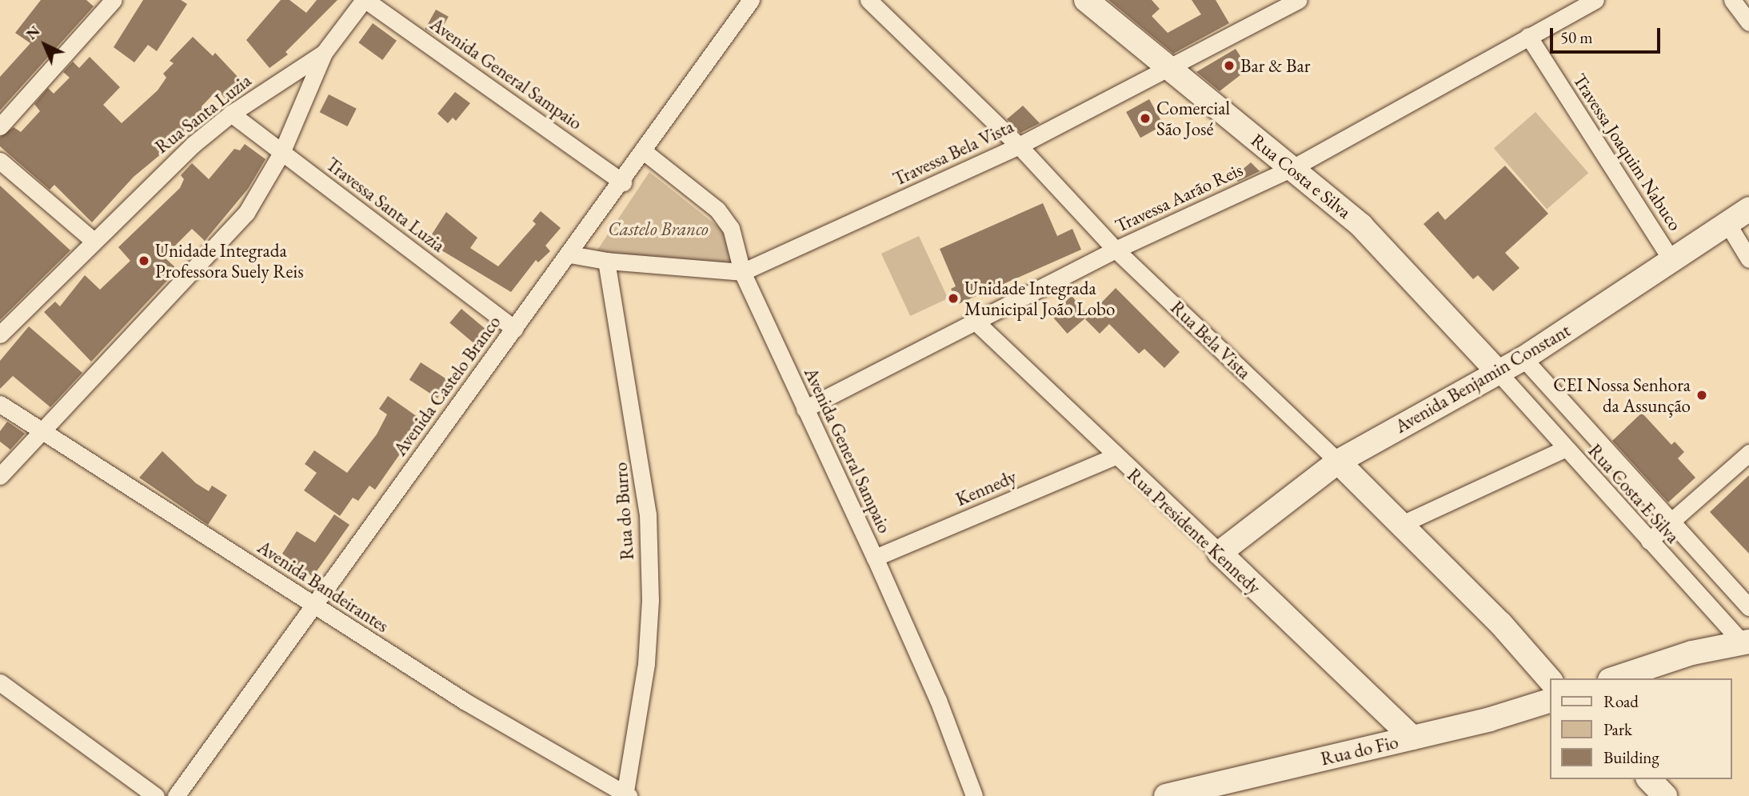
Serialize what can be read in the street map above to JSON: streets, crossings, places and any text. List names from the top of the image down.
{
  "streets": {
    "street": [
      "Avenida General Sampaio",
      "Rua Santa Luzia",
      "Travessa Joaquim Nabuco",
      "Travessa Bela Vista",
      "Rua Costa e Silva",
      "Travessa Aarão Reis",
      "Travessa Santa Luzia",
      "Rua Bela Vista",
      "Avenida Benjamin Constant",
      "Avenida Castelo Branco",
      "Kennedy",
      "Rua Costa E Silva",
      "Rua do Burro",
      "Rua Presidente Kennedy",
      "Avenida Bandeirantes",
      "Rua do Fio"
    ]
  },
  "crossings": [
    ["Avenida General Sampaio", "Rua Santa Luzia"],
    ["Avenida General Sampaio", "Travessa Bela Vista"],
    ["Avenida General Sampaio", "Travessa Aarão Reis"],
    ["Avenida General Sampaio", "Avenida Castelo Branco"],
    ["Avenida General Sampaio", "Kennedy"],
    ["Rua Santa Luzia", "Travessa Santa Luzia"],
    ["Travessa Joaquim Nabuco", "Travessa Aarão Reis"],
    ["Travessa Joaquim Nabuco", "Avenida Benjamin Constant"],
    ["Travessa Bela Vista", "Rua Costa e Silva"],
    ["Travessa Bela Vista", "Rua Bela Vista"],
    ["Travessa Bela Vista", "Rua do Burro"],
    ["Rua Costa e Silva", "Travessa Aarão Reis"],
    ["Rua Costa e Silva", "Avenida Benjamin Constant"],
    ["Rua Costa e Silva", "Rua Costa E Silva"],
    ["Travessa Aarão Reis", "Rua Bela Vista"],
    ["Travessa Aarão Reis", "Rua Presidente Kennedy"],
    ["Travessa Santa Luzia", "Avenida Castelo Branco"],
    ["Rua Bela Vista", "Avenida Benjamin Constant"],
    ["Avenida Benjamin Constant", "Rua Costa E Silva"],
    ["Avenida Benjamin Constant", "Rua Presidente Kennedy"],
    ["Avenida Castelo Branco", "Avenida Bandeirantes"],
    ["Kennedy", "Rua Presidente Kennedy"],
    ["Rua do Burro", "Avenida Bandeirantes"],
    ["Rua Presidente Kennedy", "Rua do Fio"]
  ],
  "parks": ["Castelo Branco"],
  "places": [
    "Bar & Bar",
    "Comercial São José",
    "Unidade Integrada Professora Suely Reis",
    "Unidade Integrada Municipal João Lobo",
    "CEI Nossa Senhora da Assunção"
  ],
  "legend": ["Road", "Park", "Building"],
  "scale_bar": "50 m",
  "north": "top left"
}
